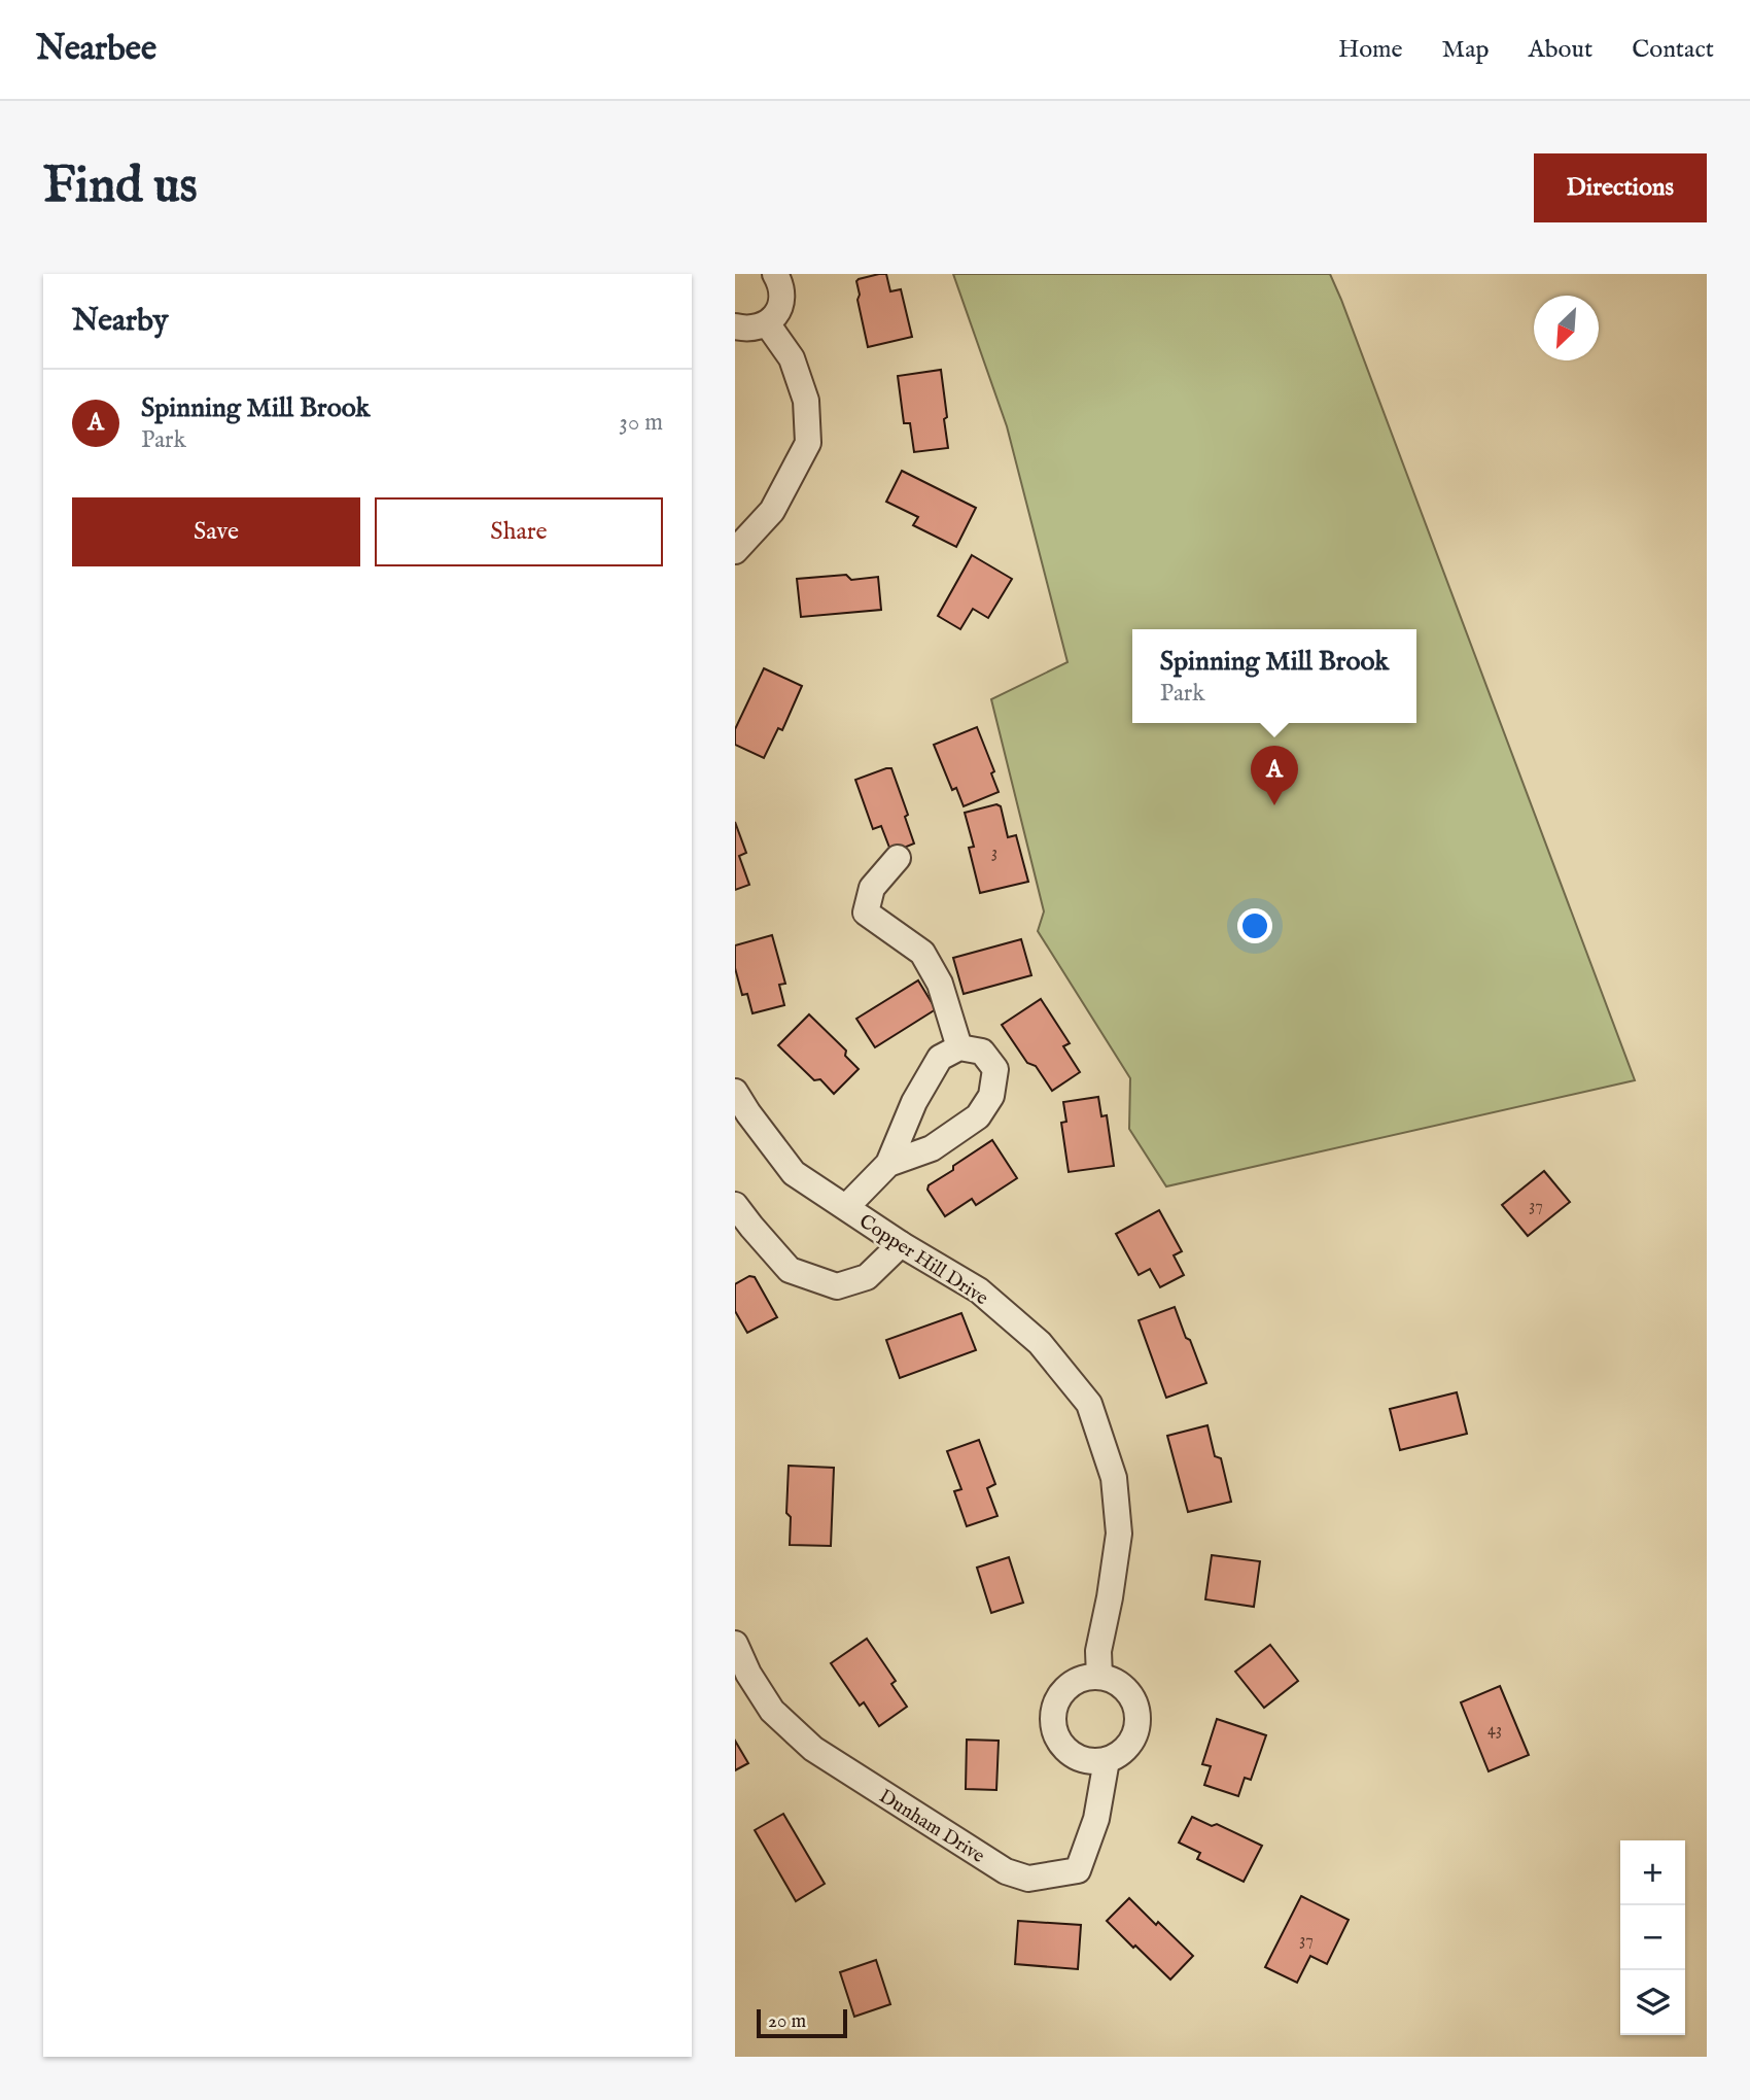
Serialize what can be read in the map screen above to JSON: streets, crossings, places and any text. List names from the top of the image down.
{
  "streets": {
    "street": ["Copper Hill Drive", "Dunham Drive"]
  },
  "crossings": [
    ["Copper Hill Drive", "Dunham Drive"]
  ],
  "house_numbers": [
    "3",
    "37",
    "43",
    "37"
  ],
  "scale_bar": "20 m",
  "north": "bottom left",
  "page": {
    "header": "Nearbee",
    "nav": [
      "Home",
      "Map",
      "About",
      "Contact"
    ],
    "buttons": [
      "Directions",
      ["Save", "Share"]
    ],
    "title": "Find us",
    "heading": "Nearby",
    "list": [
      {
        "mark": "A",
        "name": "Spinning Mill Brook",
        "note": "Park",
        "value": "30 m"
      }
    ],
    "popup": ["Spinning Mill Brook", "Park"],
    "pins": "A",
    "map_buttons": ["+", "−"],
    "scale": "20 m"
  }
}
